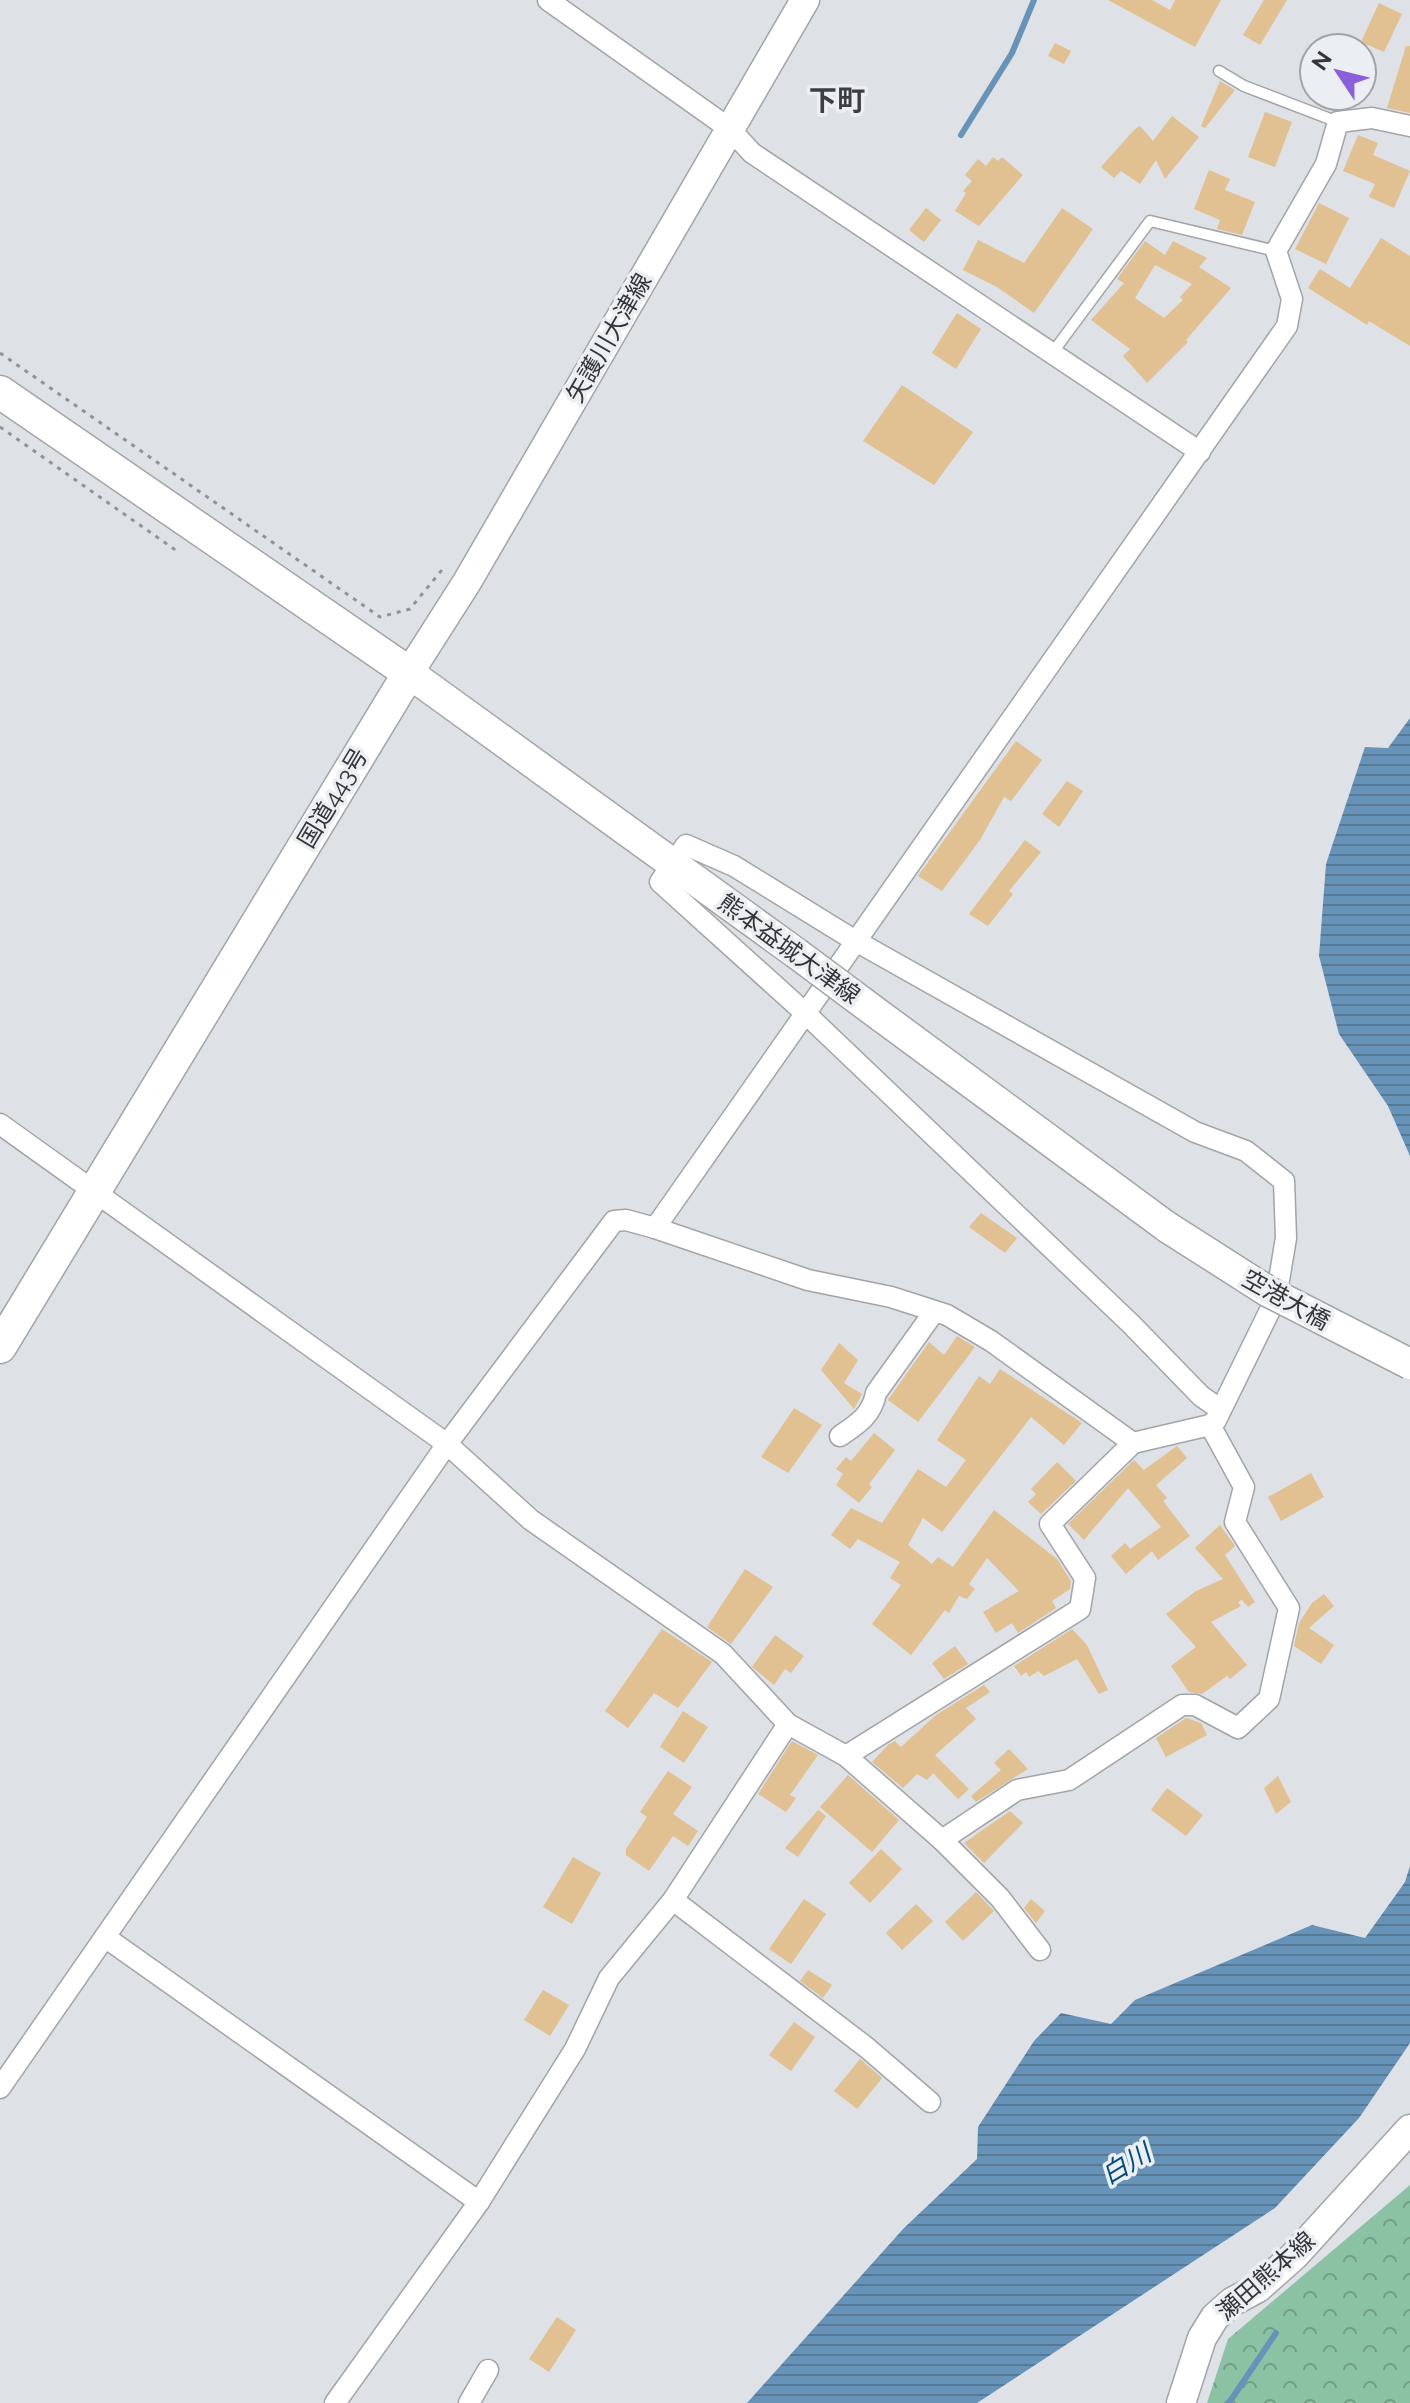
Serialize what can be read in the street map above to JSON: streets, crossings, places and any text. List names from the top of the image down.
{
  "streets": {
    "highway": ["国道443号"],
    "main road": [
      "矢護川大津線",
      "熊本益城大津線",
      "空港大橋",
      "瀬田熊本線"
    ]
  },
  "crossings": [
    ["矢護川大津線", "国道443号"],
    ["矢護川大津線", "熊本益城大津線"],
    ["国道443号", "熊本益城大津線"],
    ["熊本益城大津線", "空港大橋"]
  ],
  "districts": ["下町"],
  "water": ["白川"],
  "north": "top left"
}
